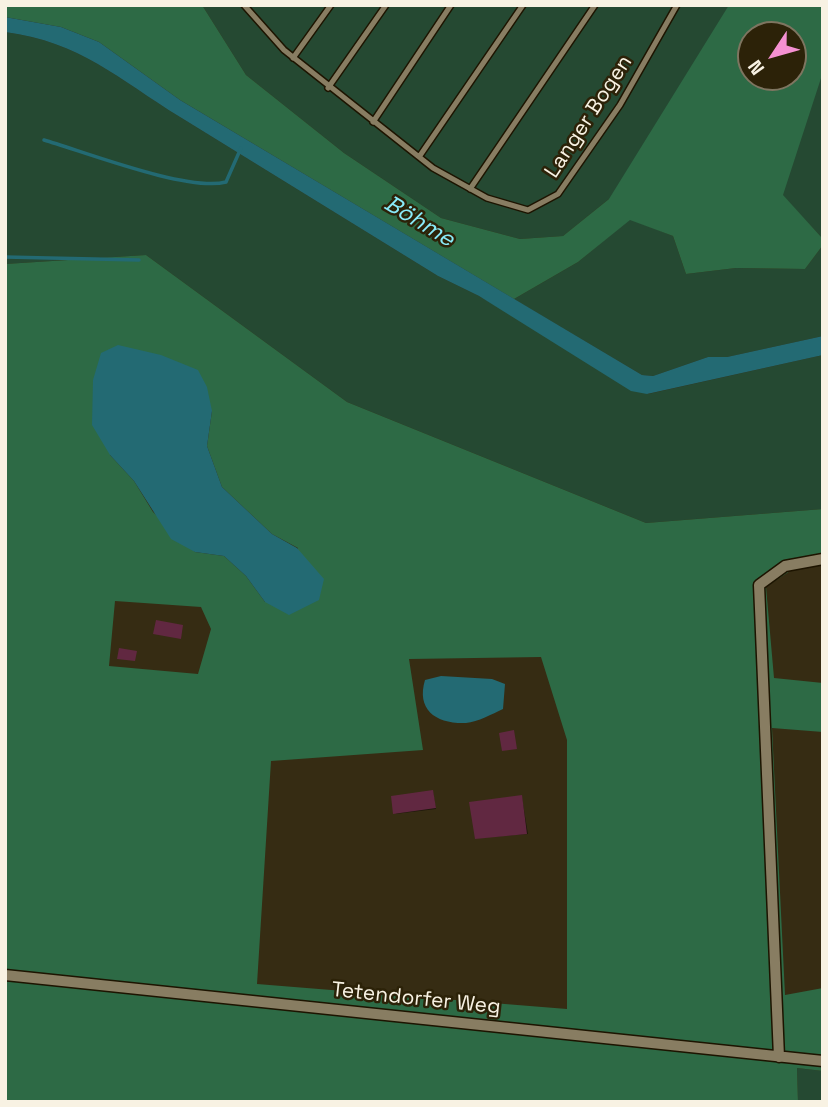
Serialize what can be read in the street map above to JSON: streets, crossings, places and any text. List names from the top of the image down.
{
  "streets": {
    "street": ["Tetendorfer Weg"],
    "lane": ["Langer Bogen"]
  },
  "water": ["Böhme"],
  "north": "bottom left"
}
